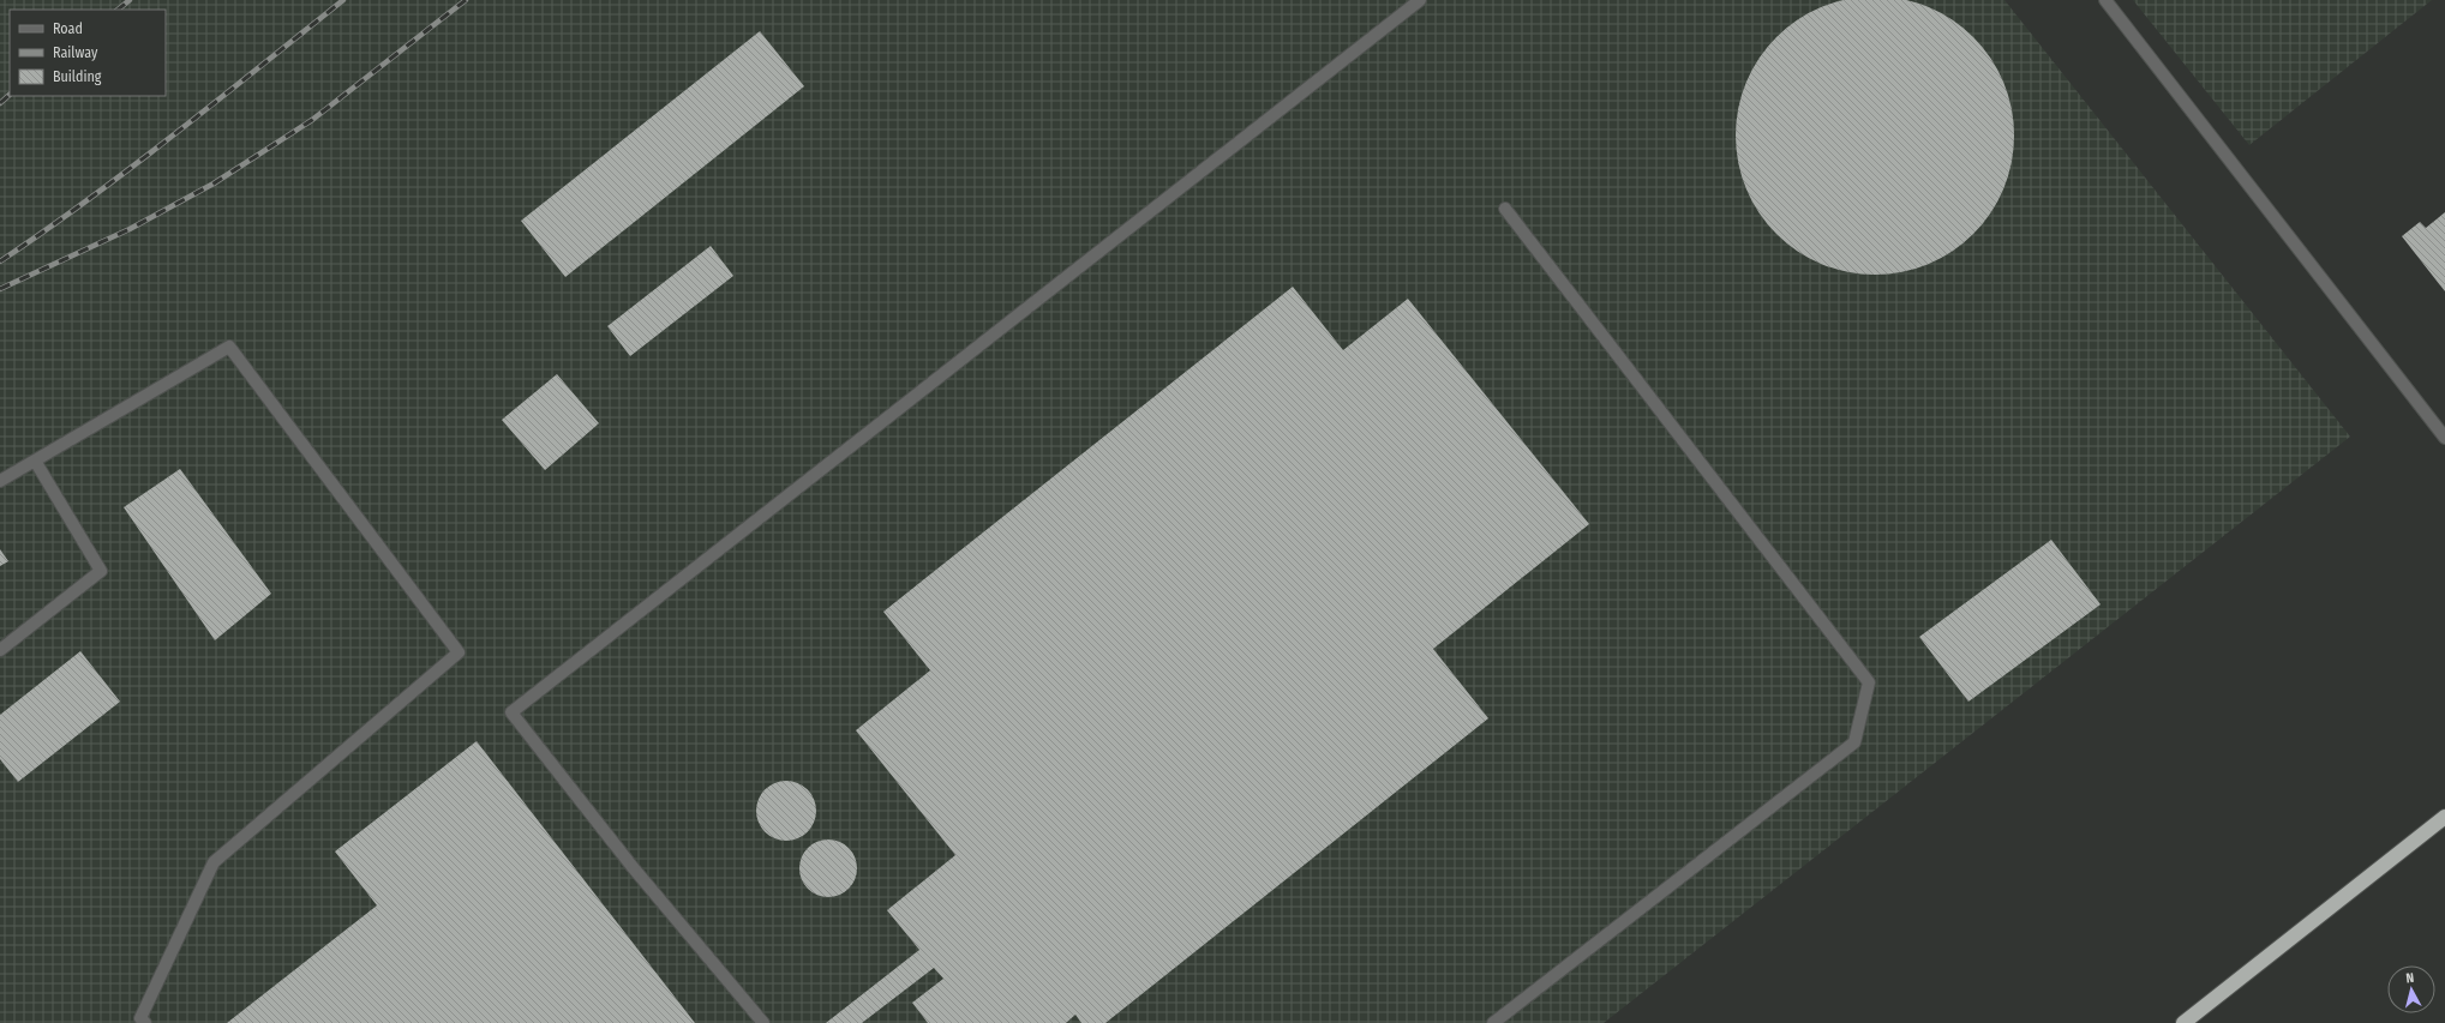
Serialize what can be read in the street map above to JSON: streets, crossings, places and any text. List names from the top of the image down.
{
  "legend": ["Road", "Railway", "Building"],
  "north": "top"
}
